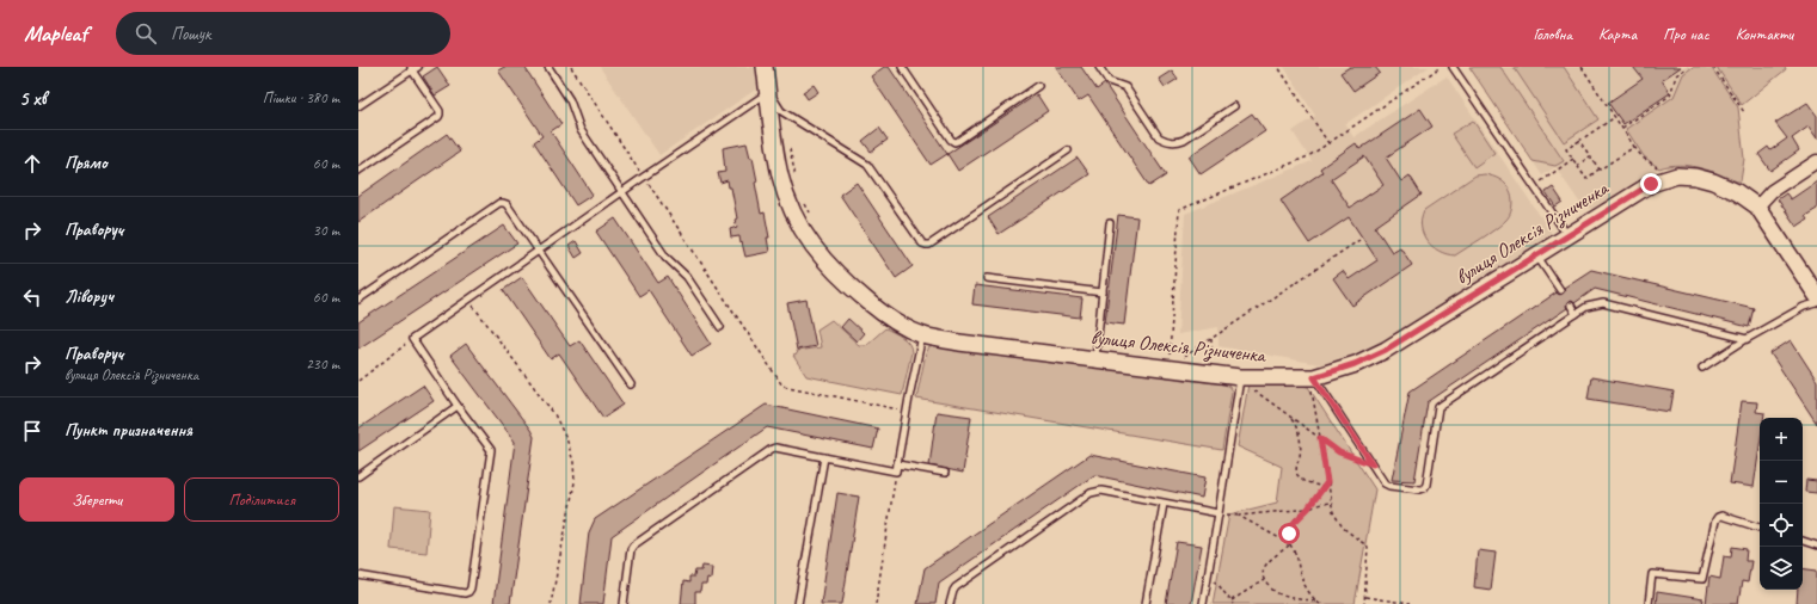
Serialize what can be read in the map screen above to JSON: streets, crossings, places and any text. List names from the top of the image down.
{
  "streets": {
    "street": ["вулиця Олексія Різниченка"]
  },
  "page": {
    "header": "Mapleaf",
    "search": "Пошук",
    "nav": [
      "Головна",
      "Карта",
      "Про нас",
      "Контакти"
    ],
    "heading": ["5 хв", "Пішки · 380 m"],
    "list": [
      ["Прямо", "60 m"],
      ["Праворуч", "30 m"],
      ["Ліворуч", "60 m"],
      ["Праворуч", "вулиця Олексія Різниченка", "230 m"],
      "Пункт призначення"
    ],
    "map_buttons": ["+", "−"],
    "buttons": ["Зберегти", "Поділитися"]
  }
}
